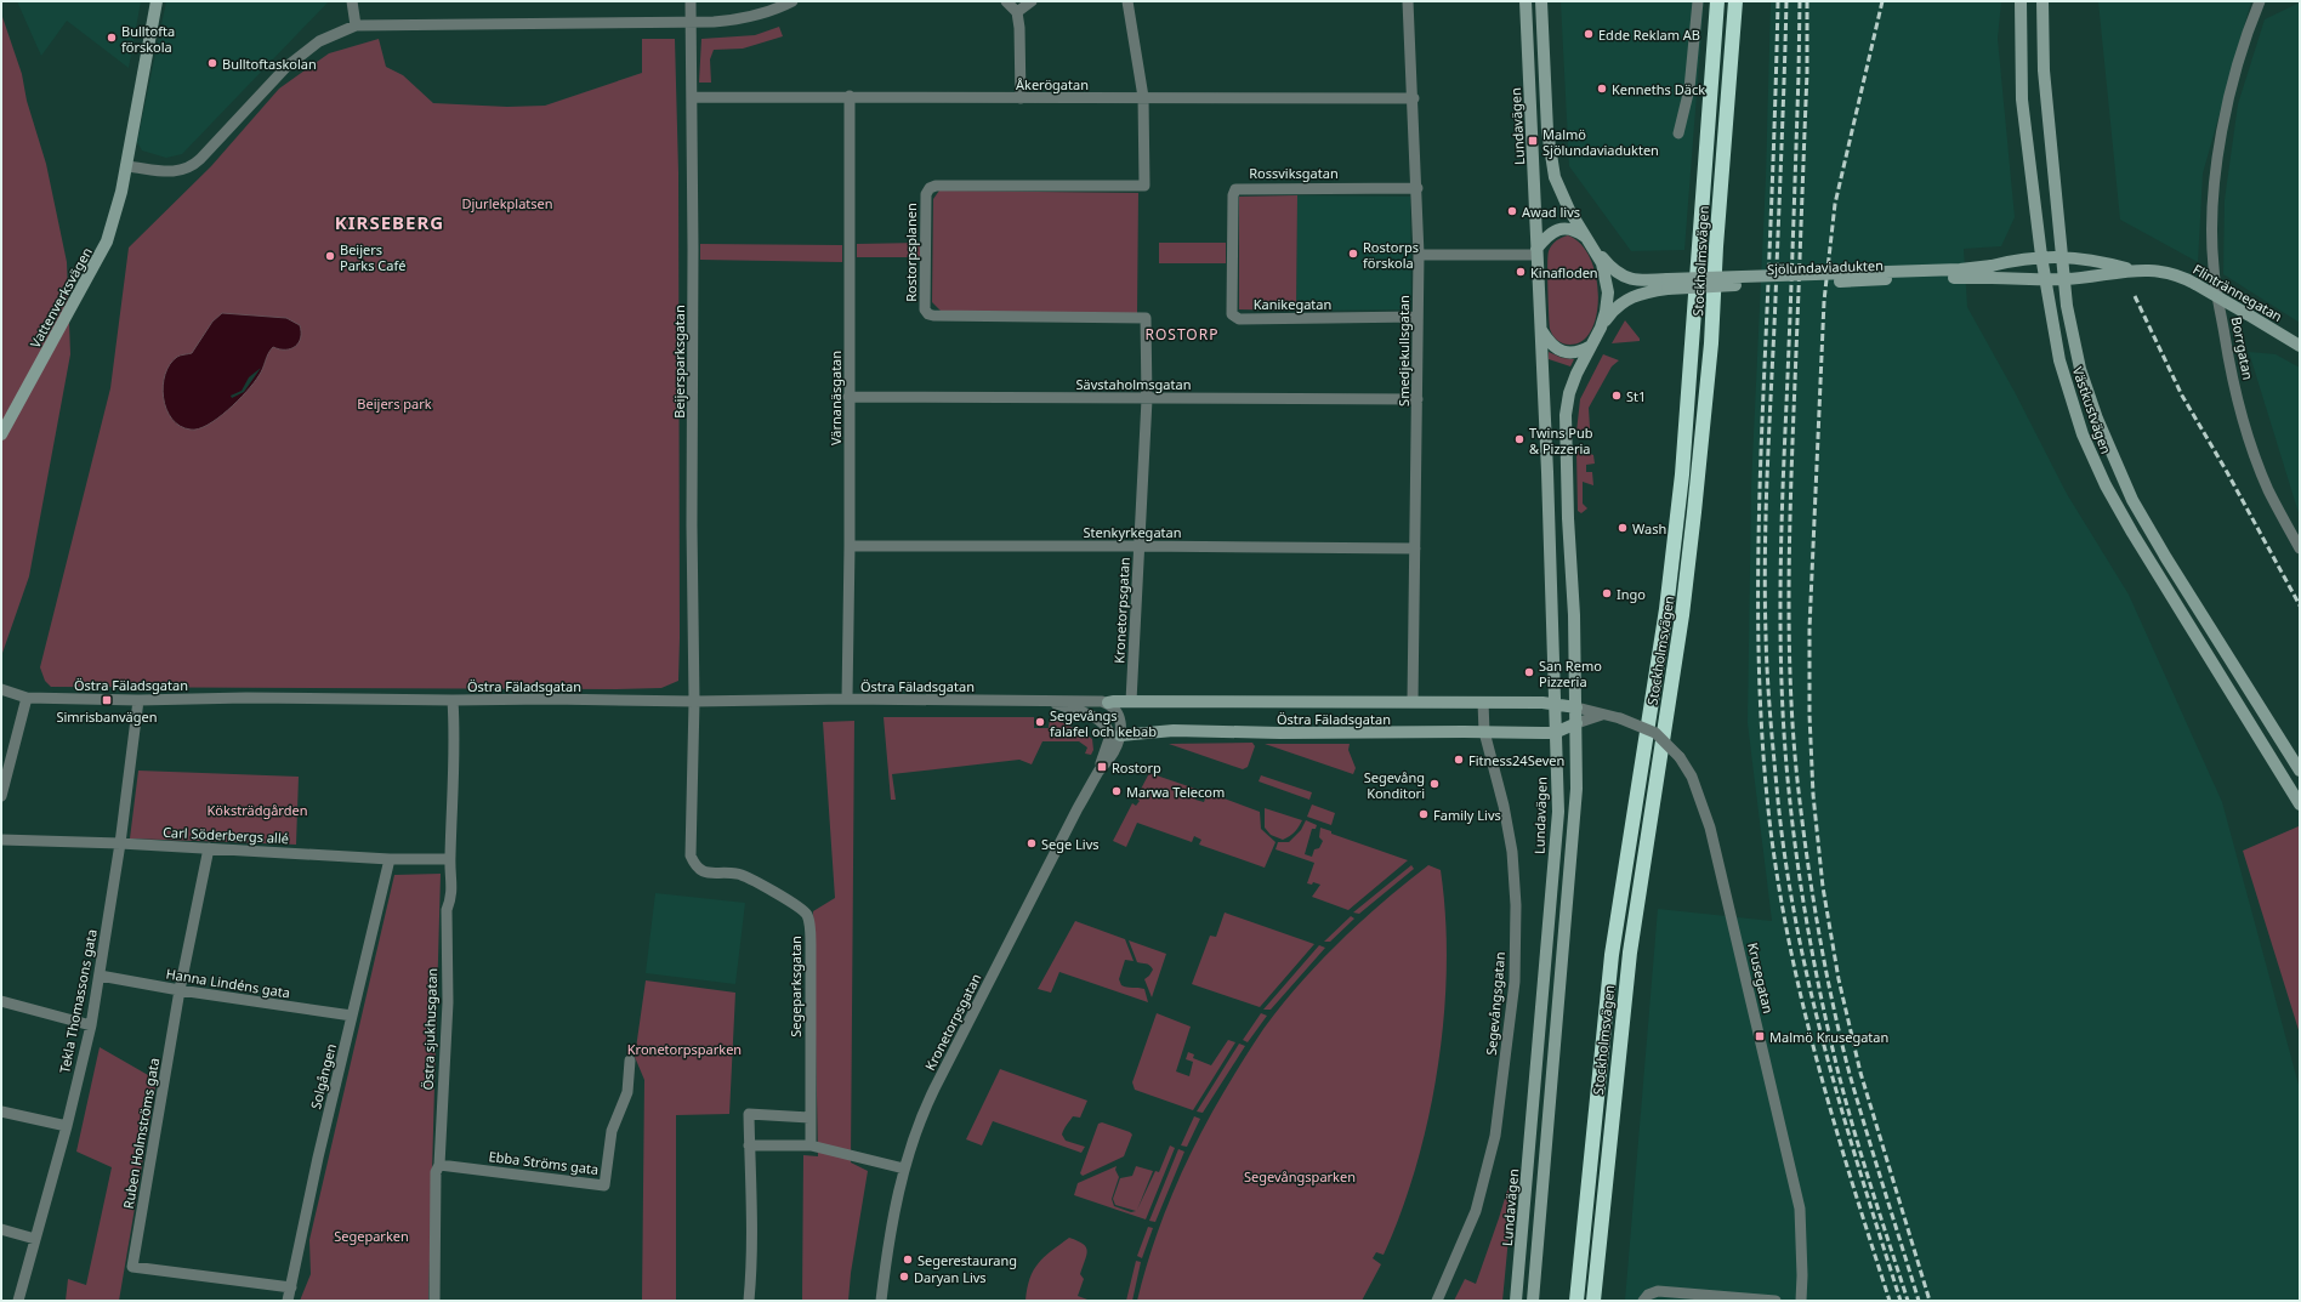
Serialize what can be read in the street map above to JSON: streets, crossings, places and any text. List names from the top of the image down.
{
  "streets": {
    "highway": ["Stockholmsvägen"],
    "main road": [
      "Lundavägen",
      "Sjölundaviadukten",
      "Flintrännegatan",
      "Vattenverksvägen",
      "Västkustvägen",
      "Östra Fäladsgatan"
    ],
    "street": [
      "Åkerögatan",
      "Rossviksgatan",
      "Rostorpsplanen",
      "Kanikegatan",
      "Borrgatan",
      "Smedjekullsgatan",
      "Beijersparksgatan",
      "Sävstaholmsgatan",
      "Värnanäsgatan",
      "Stenkyrkegatan",
      "Kronetorpsgatan",
      "Carl Söderbergs allé",
      "Krusegatan",
      "Hanna Lindéns gata",
      "Segeparksgatan",
      "Tekla Thomassons gata",
      "Segevångsgatan",
      "Östra sjukhusgatan",
      "Solgången",
      "Ruben Holmströms gata",
      "Ebba Ströms gata"
    ]
  },
  "crossings": [
    ["Åkerögatan", "Rostorpsplanen"],
    ["Åkerögatan", "Smedjekullsgatan"],
    ["Åkerögatan", "Beijersparksgatan"],
    ["Åkerögatan", "Värnanäsgatan"],
    ["Lundavägen", "Sjölundaviadukten"],
    ["Lundavägen", "Östra Fäladsgatan"],
    ["Rossviksgatan", "Kanikegatan"],
    ["Rossviksgatan", "Smedjekullsgatan"],
    ["Rostorpsplanen", "Kronetorpsgatan"],
    ["Sjölundaviadukten", "Flintrännegatan"],
    ["Sjölundaviadukten", "Västkustvägen"],
    ["Flintrännegatan", "Västkustvägen"],
    ["Kanikegatan", "Smedjekullsgatan"],
    ["Smedjekullsgatan", "Sävstaholmsgatan"],
    ["Smedjekullsgatan", "Stenkyrkegatan"],
    ["Smedjekullsgatan", "Östra Fäladsgatan"],
    ["Beijersparksgatan", "Östra Fäladsgatan"],
    ["Beijersparksgatan", "Segeparksgatan"],
    ["Sävstaholmsgatan", "Värnanäsgatan"],
    ["Sävstaholmsgatan", "Kronetorpsgatan"],
    ["Värnanäsgatan", "Stenkyrkegatan"],
    ["Värnanäsgatan", "Östra Fäladsgatan"],
    ["Stenkyrkegatan", "Kronetorpsgatan"],
    ["Kronetorpsgatan", "Östra Fäladsgatan"],
    ["Östra Fäladsgatan", "Krusegatan"],
    ["Östra Fäladsgatan", "Segeparksgatan"],
    ["Östra Fäladsgatan", "Tekla Thomassons gata"],
    ["Östra Fäladsgatan", "Segevångsgatan"],
    ["Östra Fäladsgatan", "Östra sjukhusgatan"],
    ["Carl Söderbergs allé", "Tekla Thomassons gata"],
    ["Carl Söderbergs allé", "Östra sjukhusgatan"],
    ["Carl Söderbergs allé", "Solgången"],
    ["Carl Söderbergs allé", "Ruben Holmströms gata"],
    ["Hanna Lindéns gata", "Tekla Thomassons gata"],
    ["Hanna Lindéns gata", "Solgången"],
    ["Hanna Lindéns gata", "Ruben Holmströms gata"],
    ["Östra sjukhusgatan", "Ebba Ströms gata"],
    ["Solgången", "Ruben Holmströms gata"]
  ],
  "districts": ["KIRSEBERG", "ROSTORP"],
  "parks": [
    "Djurlekplatsen",
    "Beijers park",
    "Köksträdgården",
    "Kronetorpsparken",
    "Segevångsparken",
    "Segeparken"
  ],
  "places": {
    "other": [
      "Edde Reklam AB",
      "Bulltofta förskola",
      "Bulltoftaskolan",
      "Kenneths Däck",
      "Awad livs",
      "Rostorps förskola",
      "Beijers Parks Café",
      "Kinafloden",
      "St1",
      "Twins Pub & Pizzeria",
      "Wash",
      "Ingo",
      "San Remo Pizzeria",
      "Segevångs falafel och kebab",
      "Fitness24Seven",
      "Segevång Konditori",
      "Marwa Telecom",
      "Family Livs",
      "Sege Livs",
      "Segerestaurang",
      "Daryan Livs"
    ],
    "transit": [
      "Malmö Sjölundaviadukten",
      "Simrisbanvägen",
      "Rostorp",
      "Malmö Krusegatan"
    ]
  }
}
